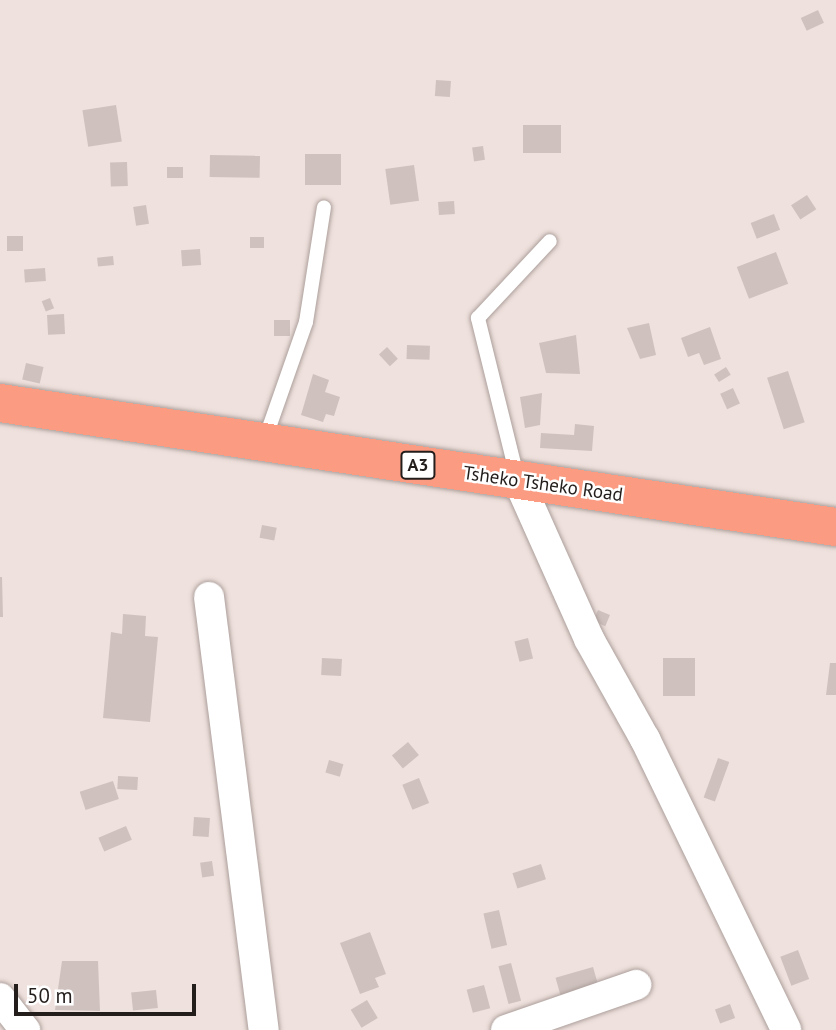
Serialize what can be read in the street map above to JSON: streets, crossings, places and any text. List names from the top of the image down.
{
  "streets": {
    "highway": ["A3", "Tsheko Tsheko Road"]
  },
  "scale_bar": "50 m"
}
